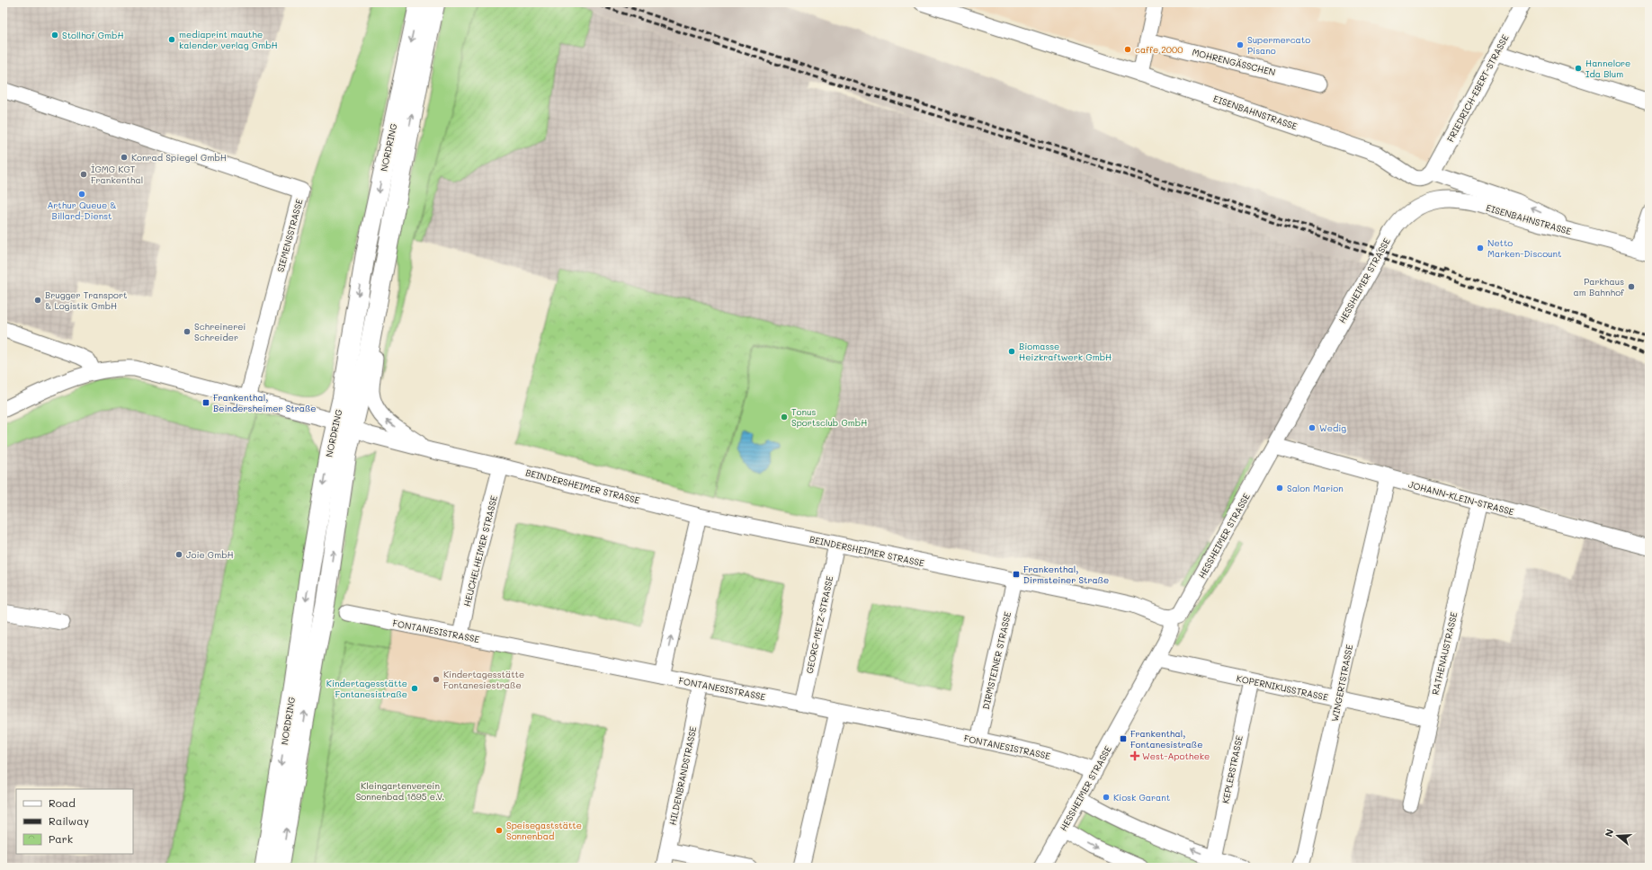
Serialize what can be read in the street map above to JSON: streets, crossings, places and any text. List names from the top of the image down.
{
  "streets": {
    "main road": ["NORDRING"],
    "street": [
      "MOHRENGÄSSCHEN",
      "FRIEDRICH-EBERT-STRASSE",
      "EISENBAHNSTRASSE",
      "SIEMENSSTRASSE",
      "HESSHEIMER STRASSE",
      "BEINDERSHEIMER STRASSE",
      "JOHANN-KLEIN-STRASSE",
      "HEUCHELHEIMER STRASSE",
      "GEORG-METZ-STRASSE",
      "FONTANESISTRASSE",
      "RATHENAUSTRASSE",
      "DIRMSTEINER STRASSE",
      "WINGERTSTRASSE",
      "KOPERNIKUSSTRASSE",
      "KEPLERSTRASSE",
      "HILDENBRANDSTRASSE"
    ]
  },
  "crossings": [
    ["FRIEDRICH-EBERT-STRASSE", "EISENBAHNSTRASSE"],
    ["EISENBAHNSTRASSE", "HESSHEIMER STRASSE"],
    ["NORDRING", "BEINDERSHEIMER STRASSE"],
    ["SIEMENSSTRASSE", "BEINDERSHEIMER STRASSE"],
    ["HESSHEIMER STRASSE", "BEINDERSHEIMER STRASSE"],
    ["HESSHEIMER STRASSE", "JOHANN-KLEIN-STRASSE"],
    ["HESSHEIMER STRASSE", "FONTANESISTRASSE"],
    ["HESSHEIMER STRASSE", "KOPERNIKUSSTRASSE"],
    ["BEINDERSHEIMER STRASSE", "HEUCHELHEIMER STRASSE"],
    ["BEINDERSHEIMER STRASSE", "GEORG-METZ-STRASSE"],
    ["BEINDERSHEIMER STRASSE", "DIRMSTEINER STRASSE"],
    ["JOHANN-KLEIN-STRASSE", "RATHENAUSTRASSE"],
    ["JOHANN-KLEIN-STRASSE", "WINGERTSTRASSE"],
    ["HEUCHELHEIMER STRASSE", "FONTANESISTRASSE"],
    ["GEORG-METZ-STRASSE", "FONTANESISTRASSE"],
    ["FONTANESISTRASSE", "DIRMSTEINER STRASSE"],
    ["FONTANESISTRASSE", "HILDENBRANDSTRASSE"],
    ["RATHENAUSTRASSE", "KOPERNIKUSSTRASSE"],
    ["WINGERTSTRASSE", "KOPERNIKUSSTRASSE"],
    ["KOPERNIKUSSTRASSE", "KEPLERSTRASSE"]
  ],
  "parks": ["Kleingartenverein Sonnenbad 1895 e.V."],
  "places": {
    "other": [
      "Stollhof GmbH",
      "mediaprint mauthe kalender verlag GmbH",
      "Supermercato Pisano",
      "caffe 2000",
      "Hannelore Ida Blum",
      "Konrad Spiegel GmbH",
      "İGMG KGT Frankenthal",
      "Arthur Queue & Billard-Dienst",
      "Netto Marken-Discount",
      "Parkhaus am Bahnhof",
      "Brugger Transport & Logistik GmbH",
      "Schreinerei Schreider",
      "Biomasse Heizkraftwerk GmbH",
      "Tonus Sportsclub GmbH",
      "Wedig",
      "Salon Marion",
      "Joie GmbH",
      "Kindertagesstätte Fontanesiestraße",
      "Kindertagesstätte Fontanesistraße",
      "Kiosk Garant",
      "Speisegaststätte Sonnenbad"
    ],
    "transit": ["Frankenthal, Beindersheimer Straße", "Frankenthal, Dirmsteiner Straße", "Frankenthal, Fontanesistraße"],
    "health": ["West-Apotheke"]
  },
  "legend": ["Road", "Railway", "Park"],
  "north": "left"
}
